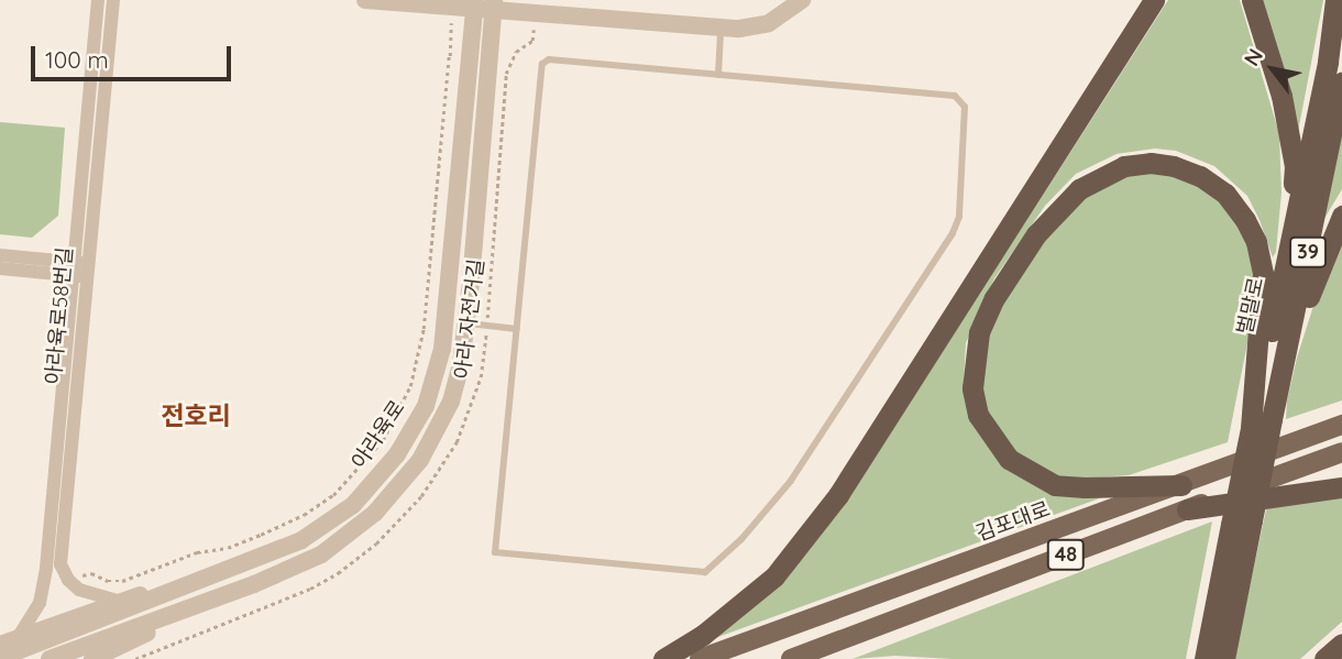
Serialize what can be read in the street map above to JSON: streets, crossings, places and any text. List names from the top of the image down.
{
  "streets": {
    "highway": ["39", "벌말로"],
    "main road": ["김포대로", "48"],
    "street": ["아라육로58번길", "아라육로"],
    "path": ["아라 자전거길"]
  },
  "districts": ["전호리"],
  "scale_bar": "100 m",
  "north": "top left"
}
